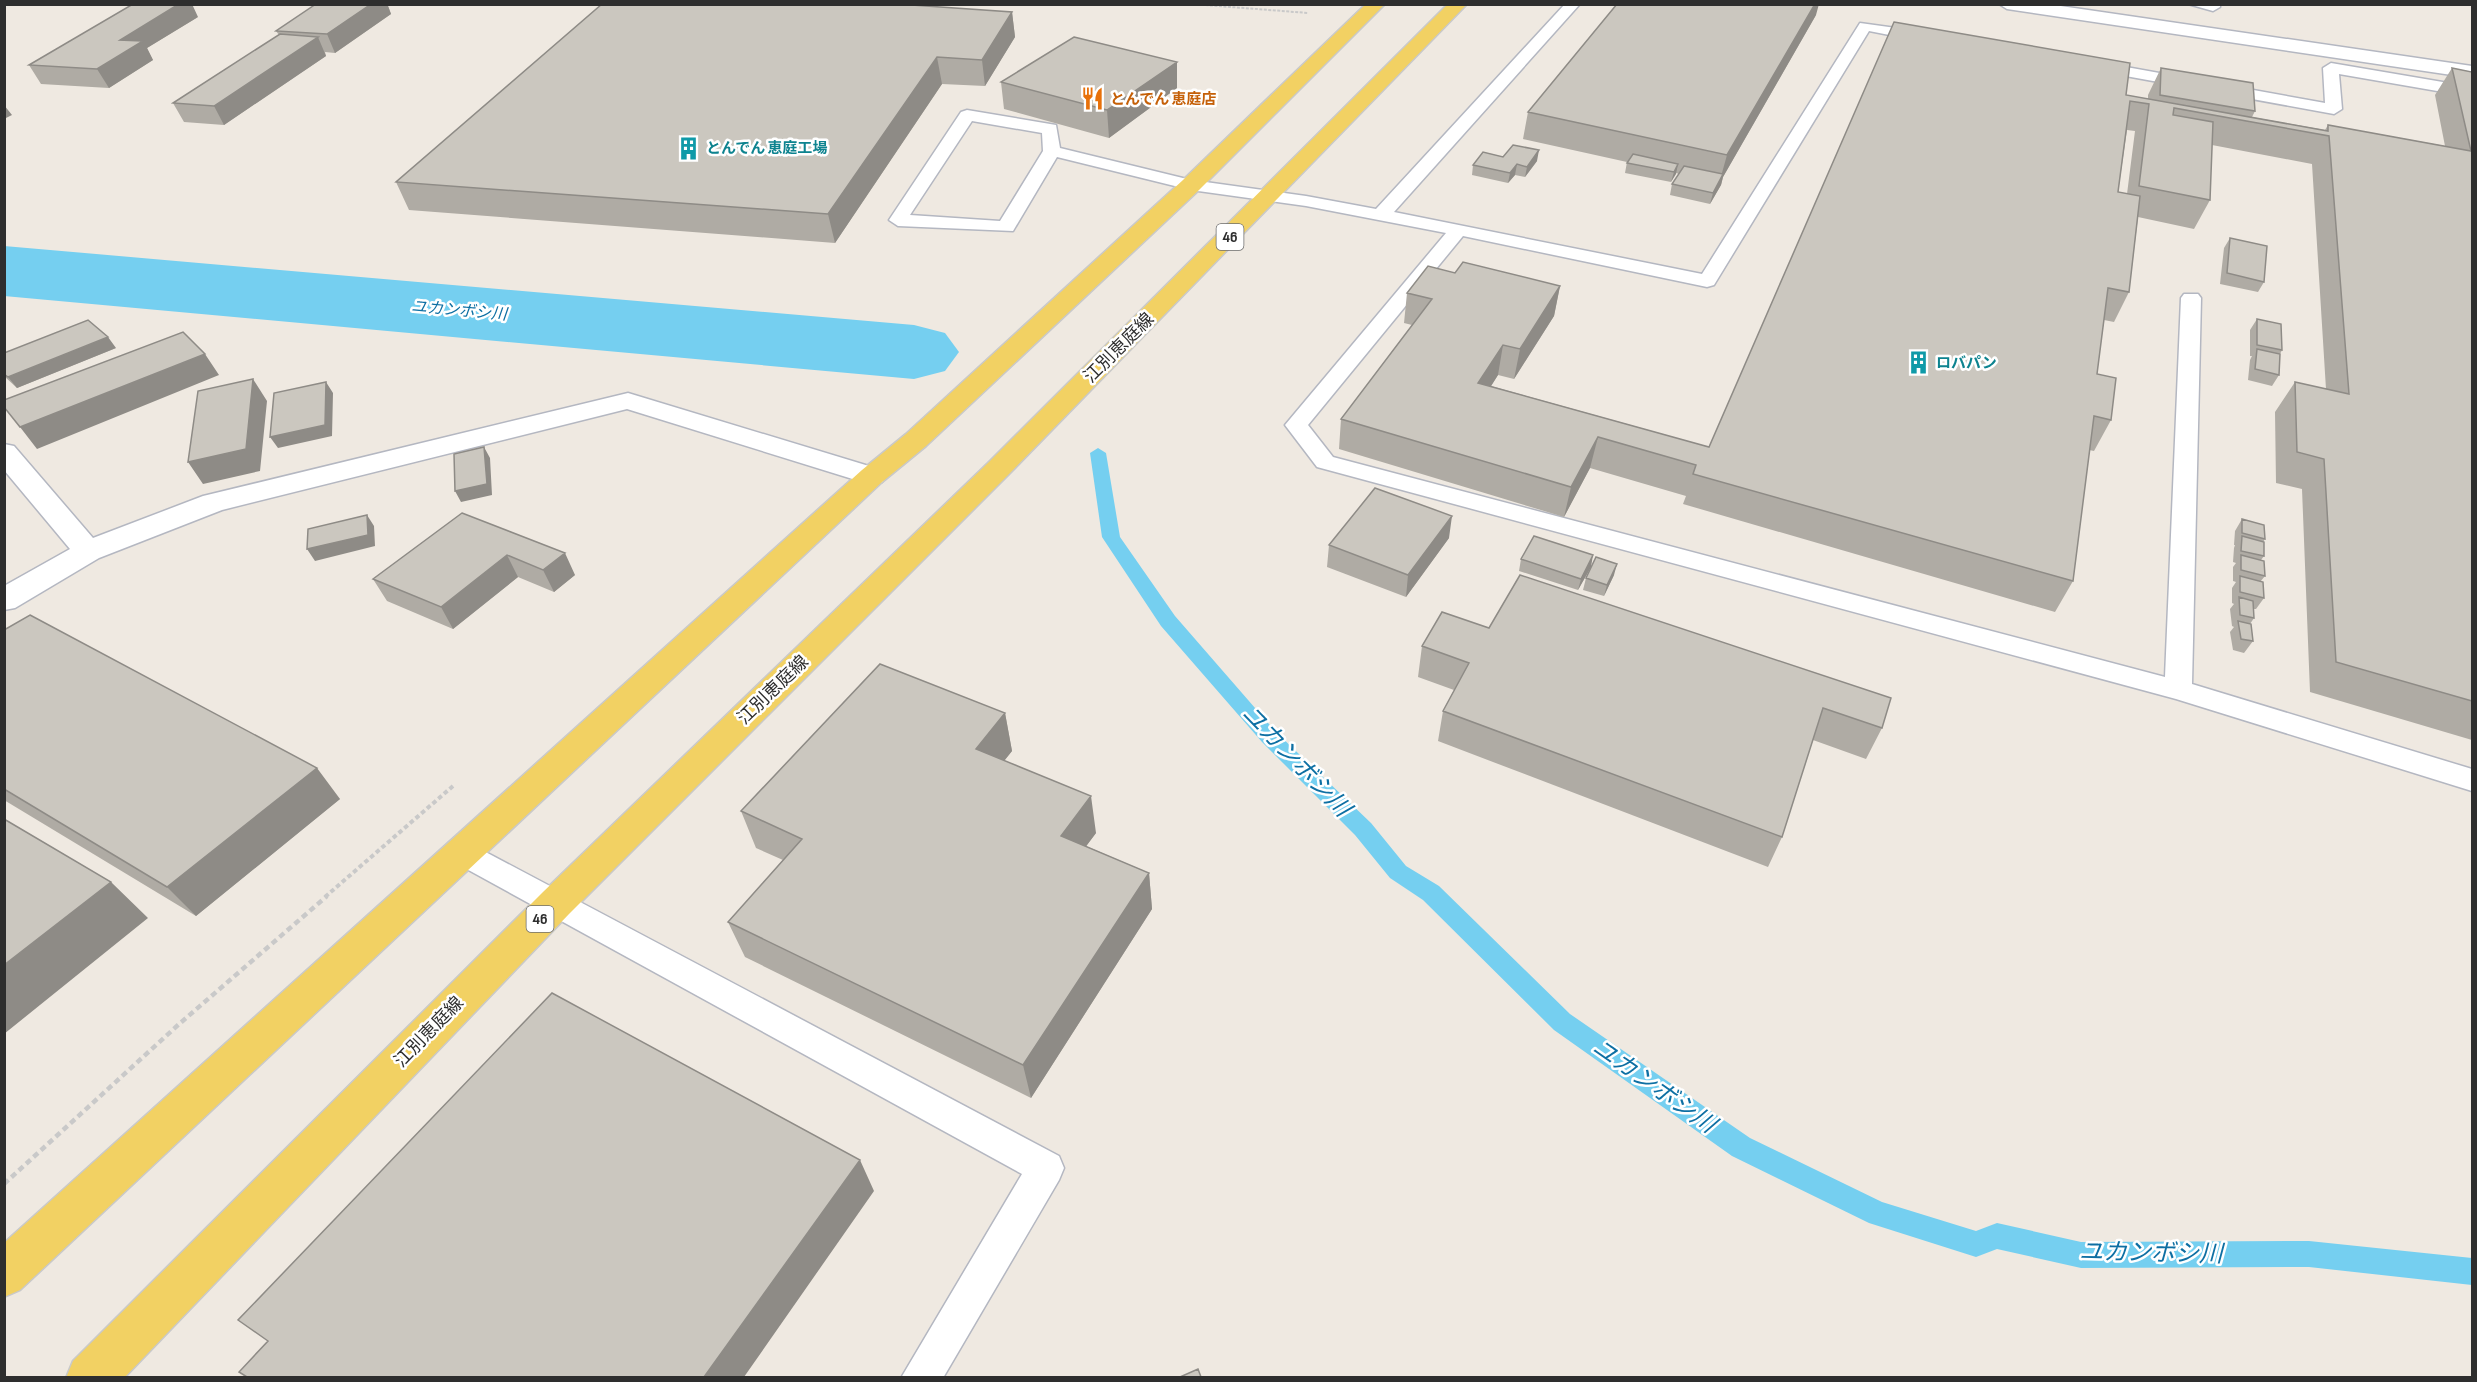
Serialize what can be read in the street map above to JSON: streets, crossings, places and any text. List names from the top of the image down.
{
  "streets": {
    "main road": ["46", "江別恵庭線"]
  },
  "water": ["ユカンボシ川"],
  "places": {
    "restaurant": ["とんでん 恵庭店"],
    "building": ["とんでん 恵庭工場", "ロバパン"]
  }
}
